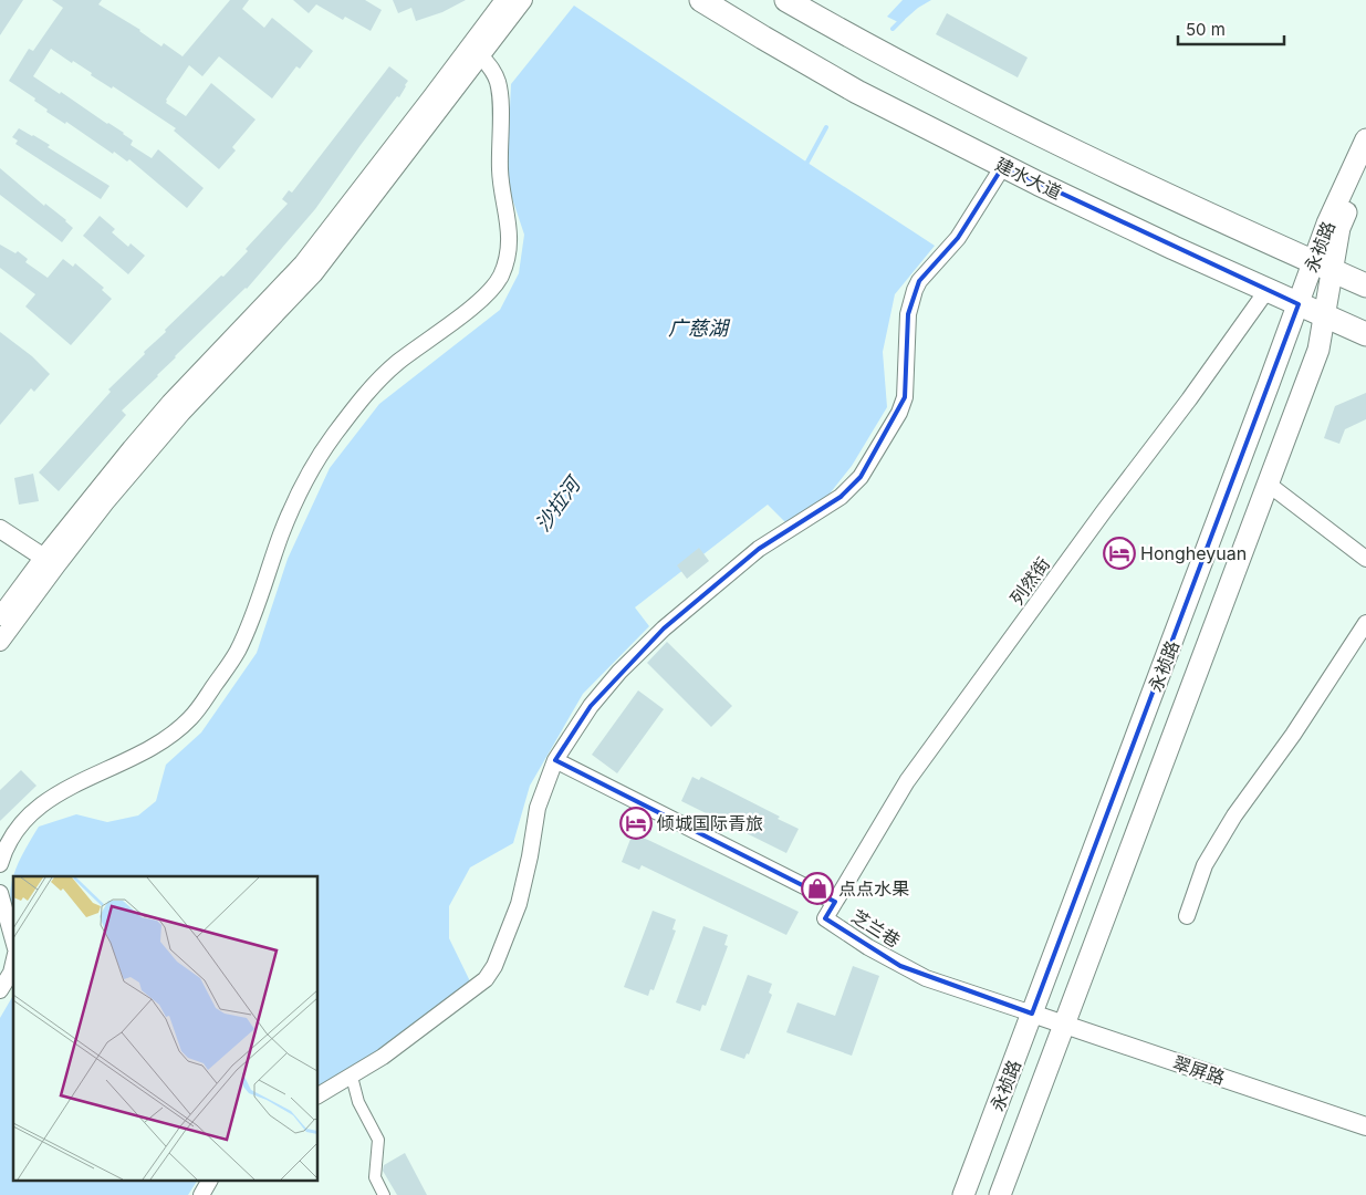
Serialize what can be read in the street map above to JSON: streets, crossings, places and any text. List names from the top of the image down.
{
  "streets": {
    "main road": ["建水大道", "永祯路"],
    "street": ["列然街", "芝兰巷", "翠屏路"]
  },
  "crossings": [
    ["建水大道", "永祯路"],
    ["建水大道", "列然街"],
    ["永祯路", "芝兰巷"],
    ["永祯路", "翠屏路"],
    ["列然街", "芝兰巷"],
    ["芝兰巷", "翠屏路"]
  ],
  "water": ["广慈湖", "沙拉河"],
  "places": {
    "hotel": ["Hongheyuan", "倾城国际青旅"],
    "shop": ["点点水果"]
  },
  "scale_bar": "50 m"
}
